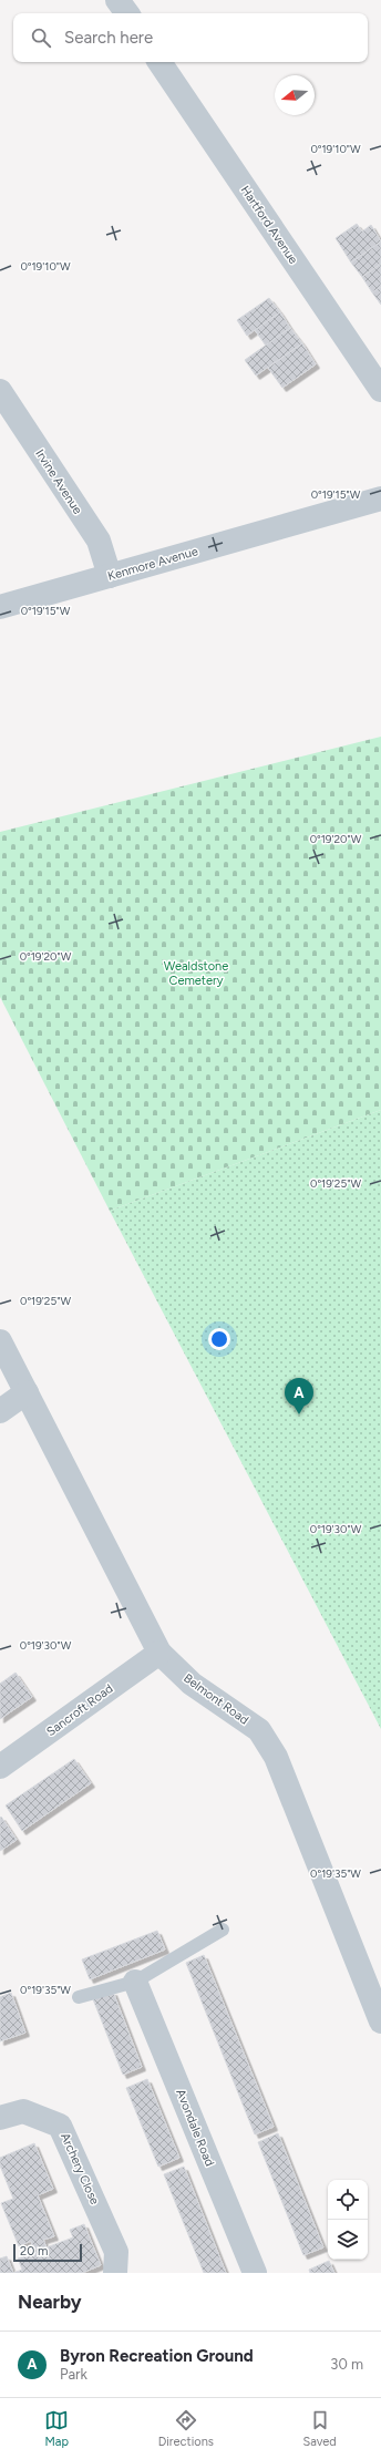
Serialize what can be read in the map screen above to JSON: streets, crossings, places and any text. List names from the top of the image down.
{
  "streets": {
    "street": [
      "Hartford Avenue",
      "Irvine Avenue",
      "Kenmore Avenue",
      "Belmont Road",
      "Sancroft Road",
      "Avondale Road",
      "Archery Close"
    ]
  },
  "crossings": [
    ["Irvine Avenue", "Kenmore Avenue"],
    ["Belmont Road", "Sancroft Road"]
  ],
  "parks": ["Wealdstone Cemetery"],
  "scale_bar": "20 m",
  "north": "left",
  "page": {
    "search": "Search here",
    "pins": "A",
    "scale": "20 m",
    "heading": "Nearby",
    "list": [
      {
        "mark": "A",
        "name": "Byron Recreation Ground",
        "note": "Park",
        "value": "30 m"
      }
    ],
    "nav": ["Map", "Directions", "Saved"]
  },
  "coordinates": [
    "0°19'10\"W",
    "0°19'15\"W",
    "0°19'20\"W",
    "0°19'25\"W",
    "0°19'30\"W",
    "0°19'35\"W"
  ]
}
